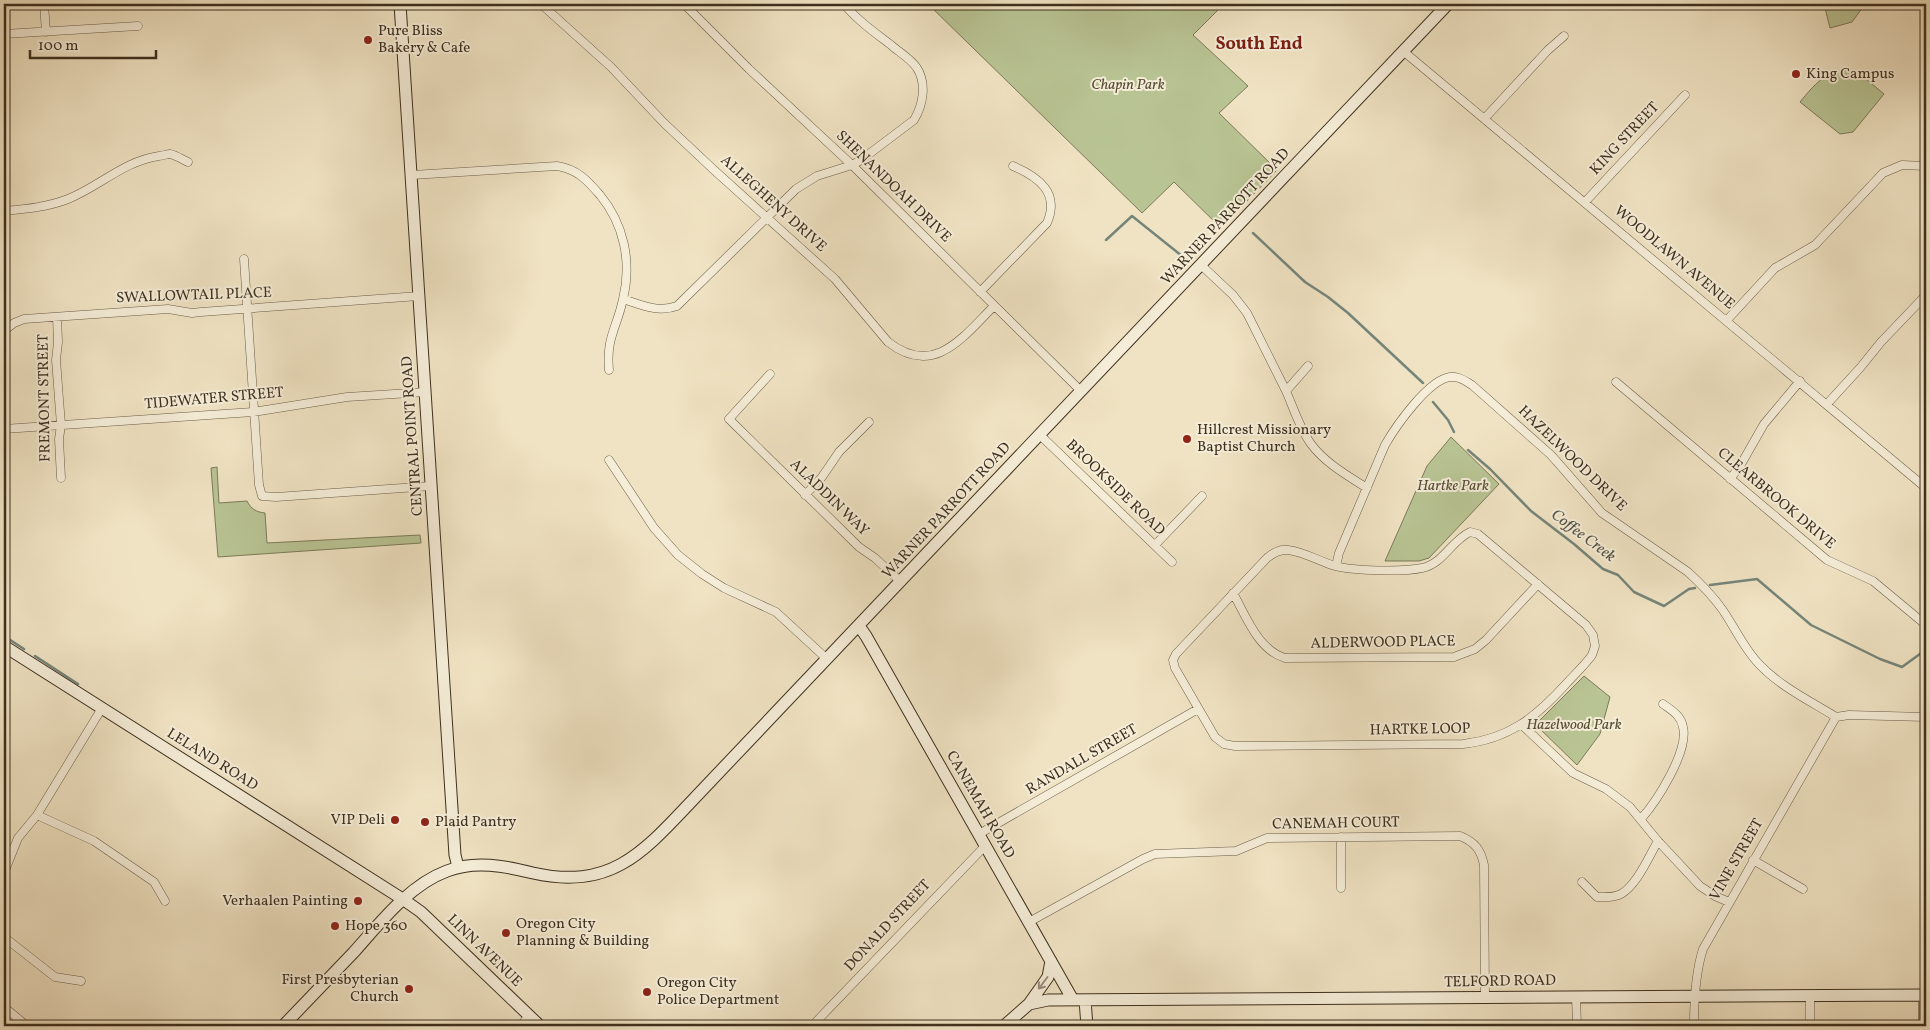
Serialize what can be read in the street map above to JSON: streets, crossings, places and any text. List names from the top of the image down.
{
  "streets": {
    "street": [
      "KING STREET",
      "SHENANDOAH DRIVE",
      "ALLEGHENY DRIVE",
      "WARNER PARROTT ROAD",
      "WOODLAWN AVENUE",
      "SWALLOWTAIL PLACE",
      "FREMONT STREET",
      "TIDEWATER STREET",
      "CENTRAL POINT ROAD",
      "HAZELWOOD DRIVE",
      "BROOKSIDE ROAD",
      "ALADDIN WAY",
      "CLEARBROOK DRIVE",
      "ALDERWOOD PLACE",
      "HARTKE LOOP",
      "LELAND ROAD",
      "RANDALL STREET",
      "CANEMAH ROAD",
      "CANEMAH COURT",
      "VINE STREET",
      "DONALD STREET",
      "LINN AVENUE",
      "TELFORD ROAD"
    ]
  },
  "crossings": [
    ["KING STREET", "WOODLAWN AVENUE"],
    ["SHENANDOAH DRIVE", "ALLEGHENY DRIVE"],
    ["SHENANDOAH DRIVE", "WARNER PARROTT ROAD"],
    ["WARNER PARROTT ROAD", "WOODLAWN AVENUE"],
    ["WARNER PARROTT ROAD", "CENTRAL POINT ROAD"],
    ["WARNER PARROTT ROAD", "BROOKSIDE ROAD"],
    ["WARNER PARROTT ROAD", "ALADDIN WAY"],
    ["WARNER PARROTT ROAD", "LELAND ROAD"],
    ["WARNER PARROTT ROAD", "CANEMAH ROAD"],
    ["WARNER PARROTT ROAD", "LINN AVENUE"],
    ["SWALLOWTAIL PLACE", "FREMONT STREET"],
    ["SWALLOWTAIL PLACE", "CENTRAL POINT ROAD"],
    ["FREMONT STREET", "TIDEWATER STREET"],
    ["TIDEWATER STREET", "CENTRAL POINT ROAD"],
    ["HAZELWOOD DRIVE", "HARTKE LOOP"],
    ["HAZELWOOD DRIVE", "VINE STREET"],
    ["ALDERWOOD PLACE", "HARTKE LOOP"],
    ["HARTKE LOOP", "RANDALL STREET"],
    ["LELAND ROAD", "LINN AVENUE"],
    ["RANDALL STREET", "CANEMAH ROAD"],
    ["CANEMAH ROAD", "CANEMAH COURT"],
    ["CANEMAH ROAD", "DONALD STREET"],
    ["CANEMAH ROAD", "TELFORD ROAD"],
    ["CANEMAH COURT", "TELFORD ROAD"],
    ["VINE STREET", "TELFORD ROAD"]
  ],
  "districts": ["South End"],
  "water": ["Coffee Creek"],
  "parks": ["Chapin Park", "Hartke Park", "Hazelwood Park"],
  "places": [
    "Pure Bliss Bakery & Cafe",
    "King Campus",
    "Hillcrest Missionary Baptist Church",
    "VIP Deli",
    "Plaid Pantry",
    "Verhaalen Painting",
    "Hope 360",
    "Oregon City Planning & Building",
    "First Presbyterian Church",
    "Oregon City Police Department"
  ],
  "scale_bar": "100 m"
}
